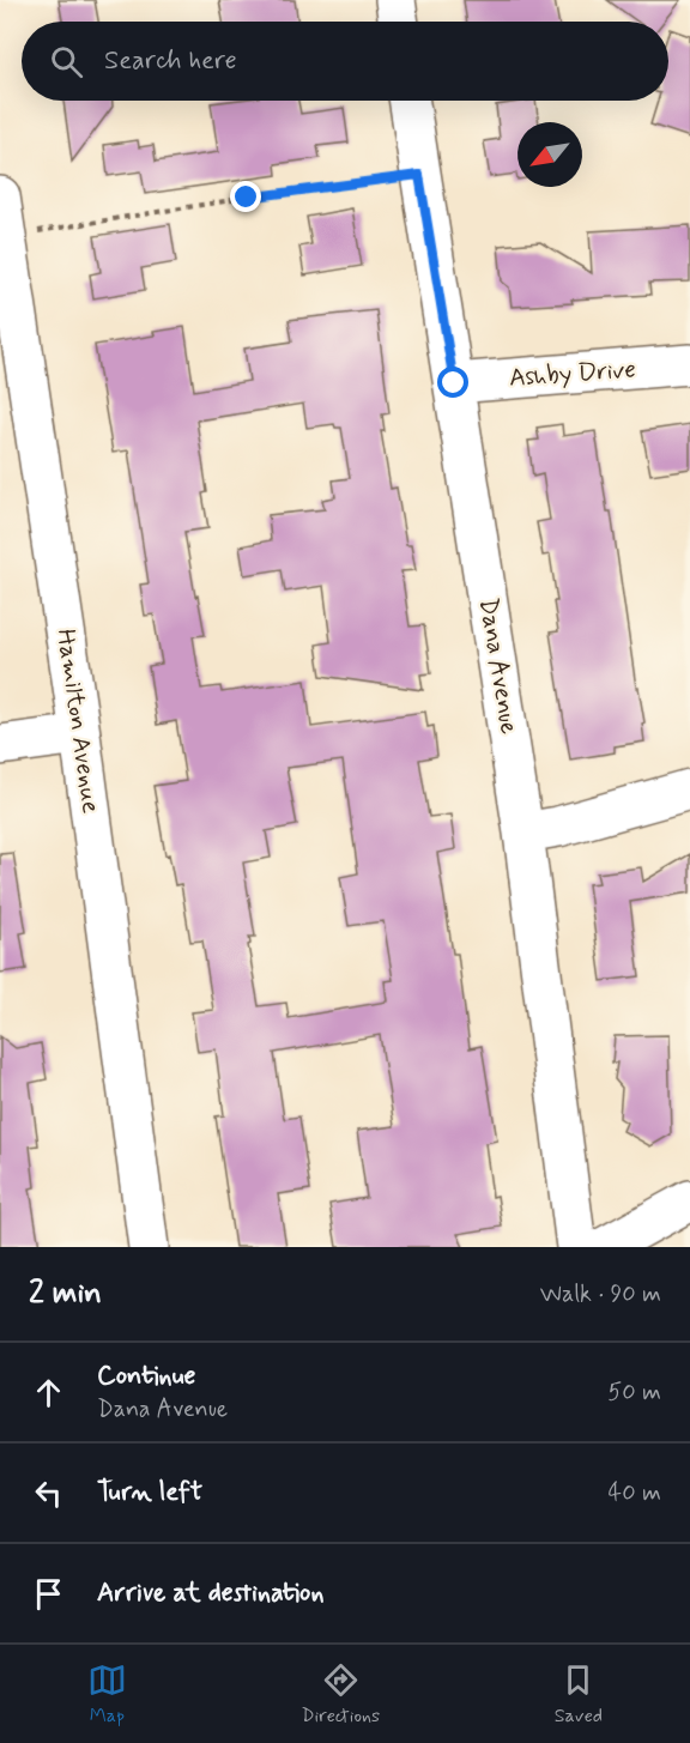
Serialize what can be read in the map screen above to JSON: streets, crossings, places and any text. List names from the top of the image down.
{
  "streets": {
    "street": ["Ashby Drive", "Dana Avenue", "Hamilton Avenue"]
  },
  "crossings": [
    ["Ashby Drive", "Dana Avenue"]
  ],
  "north": "bottom left",
  "page": {
    "search": "Search here",
    "heading": ["2 min", "Walk · 90 m"],
    "list": [
      ["Continue", "Dana Avenue", "50 m"],
      ["Turn left", "40 m"],
      "Arrive at destination"
    ],
    "nav": ["Map", "Directions", "Saved"]
  }
}
